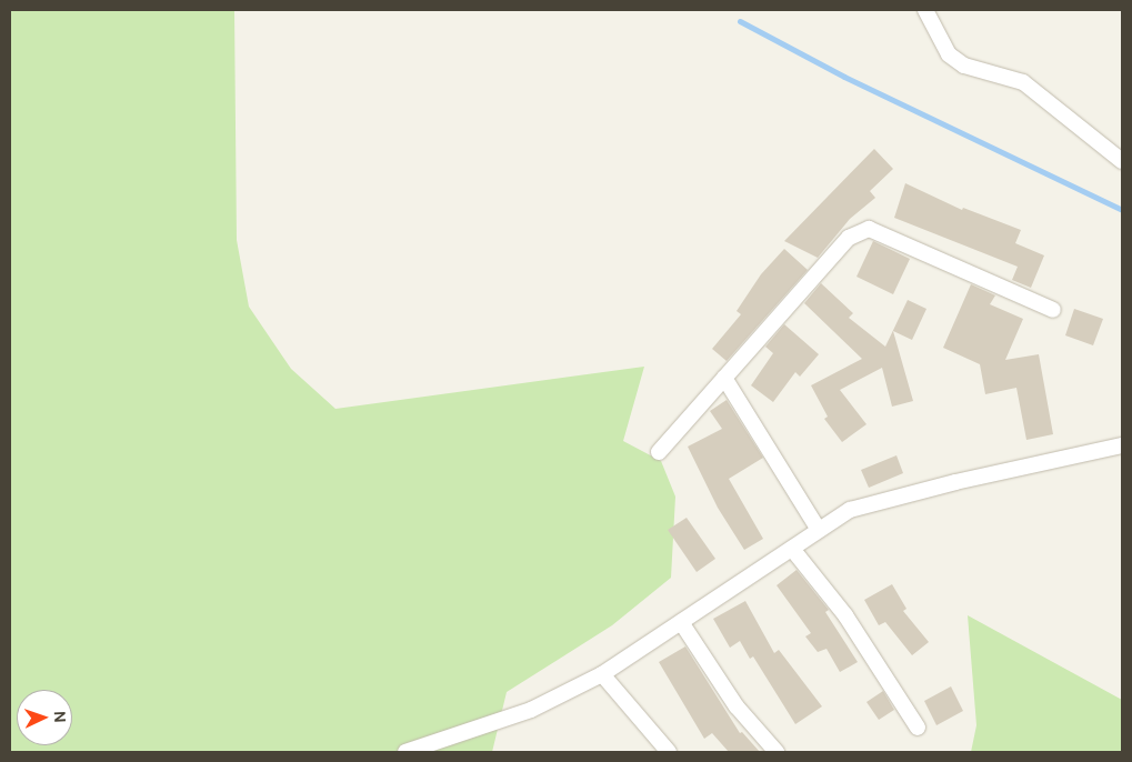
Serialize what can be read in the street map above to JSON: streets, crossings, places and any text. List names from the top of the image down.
{
  "north": "right"
}
